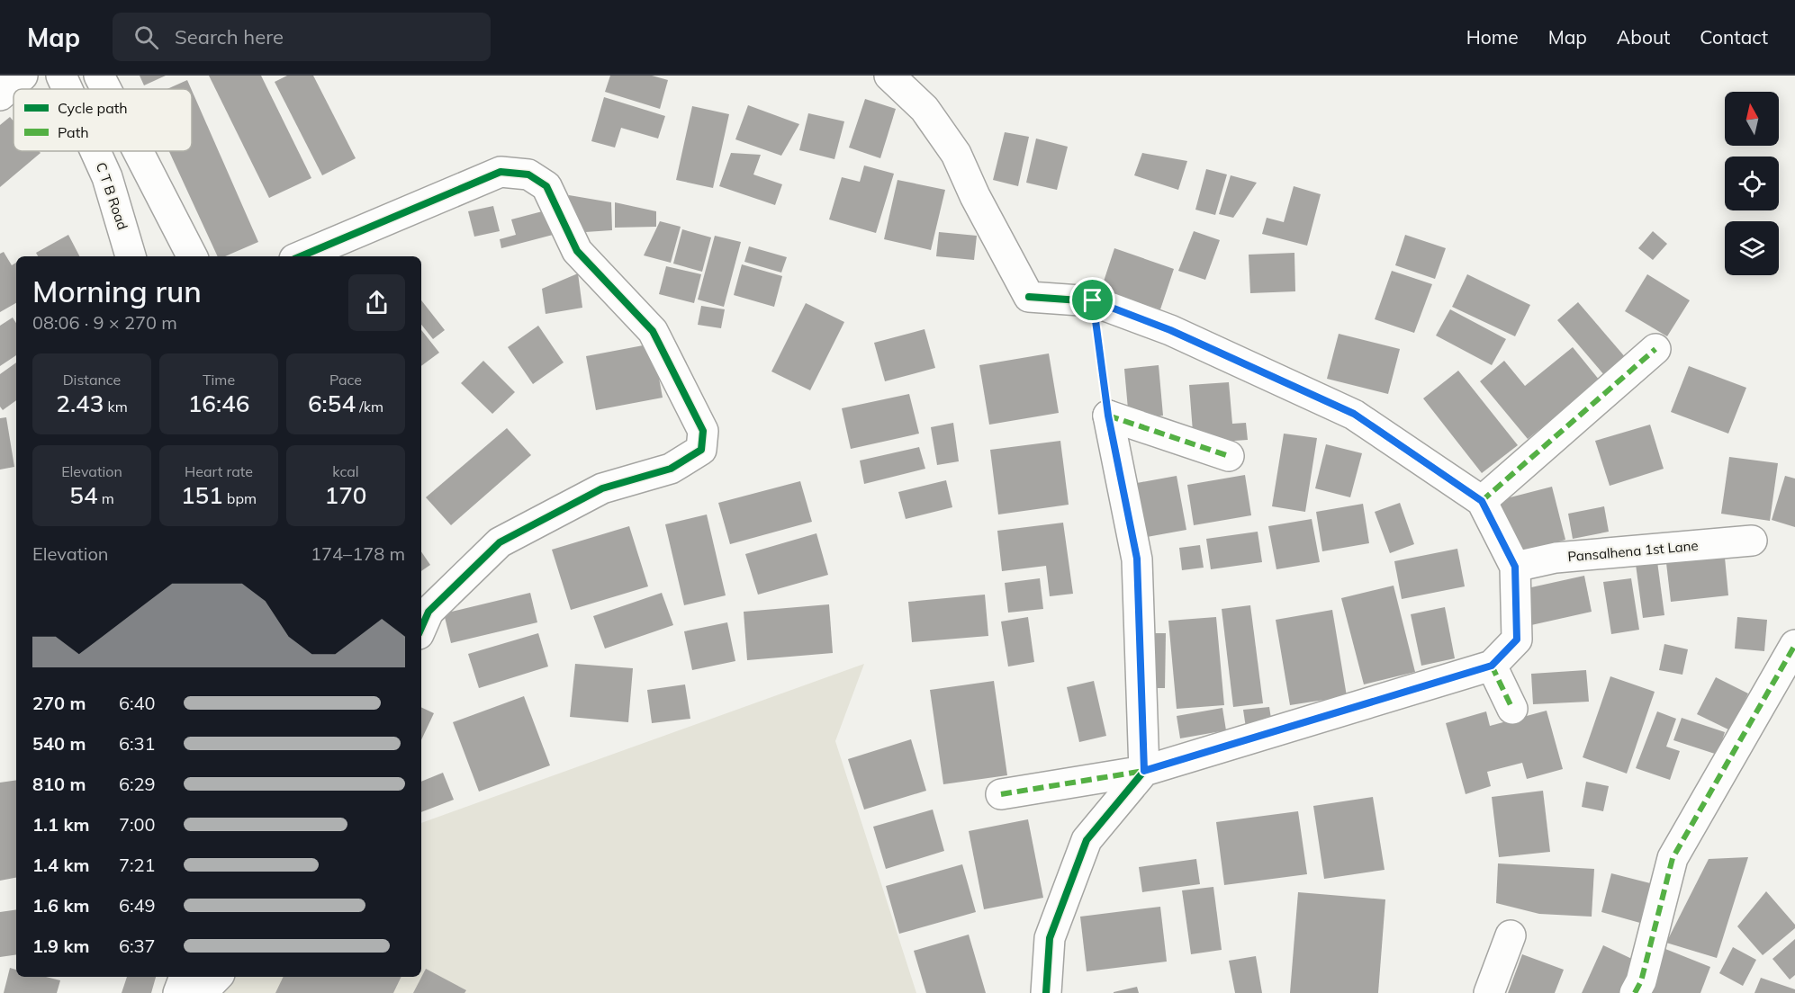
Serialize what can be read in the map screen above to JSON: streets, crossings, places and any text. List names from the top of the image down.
{
  "streets": {
    "street": ["C T B Road", "Pansalhena 1st Lane"]
  },
  "legend": ["Cycle path", "Path"],
  "north": "top",
  "page": {
    "header": "Map",
    "search": "Search here",
    "nav": [
      "Home",
      "Map",
      "About",
      "Contact"
    ],
    "heading": ["Morning run", "08:06 · 9 × 270 m"],
    "stats": [
      ["Distance", "2.43 km"],
      ["Time", "16:46"],
      ["Pace", "6:54 /km"],
      ["Elevation", "54 m"],
      ["Heart rate", "151 bpm"],
      ["kcal", "170"]
    ],
    "chart": ["Elevation", "174–178 m"],
    "list": [
      {
        "name": "270 m",
        "note": "6:40"
      },
      {
        "name": "540 m",
        "note": "6:31"
      },
      {
        "name": "810 m",
        "note": "6:29"
      },
      {
        "name": "1.1 km",
        "note": "7:00"
      },
      {
        "name": "1.4 km",
        "note": "7:21"
      },
      {
        "name": "1.6 km",
        "note": "6:49"
      },
      {
        "name": "1.9 km",
        "note": "6:37"
      }
    ]
  }
}
